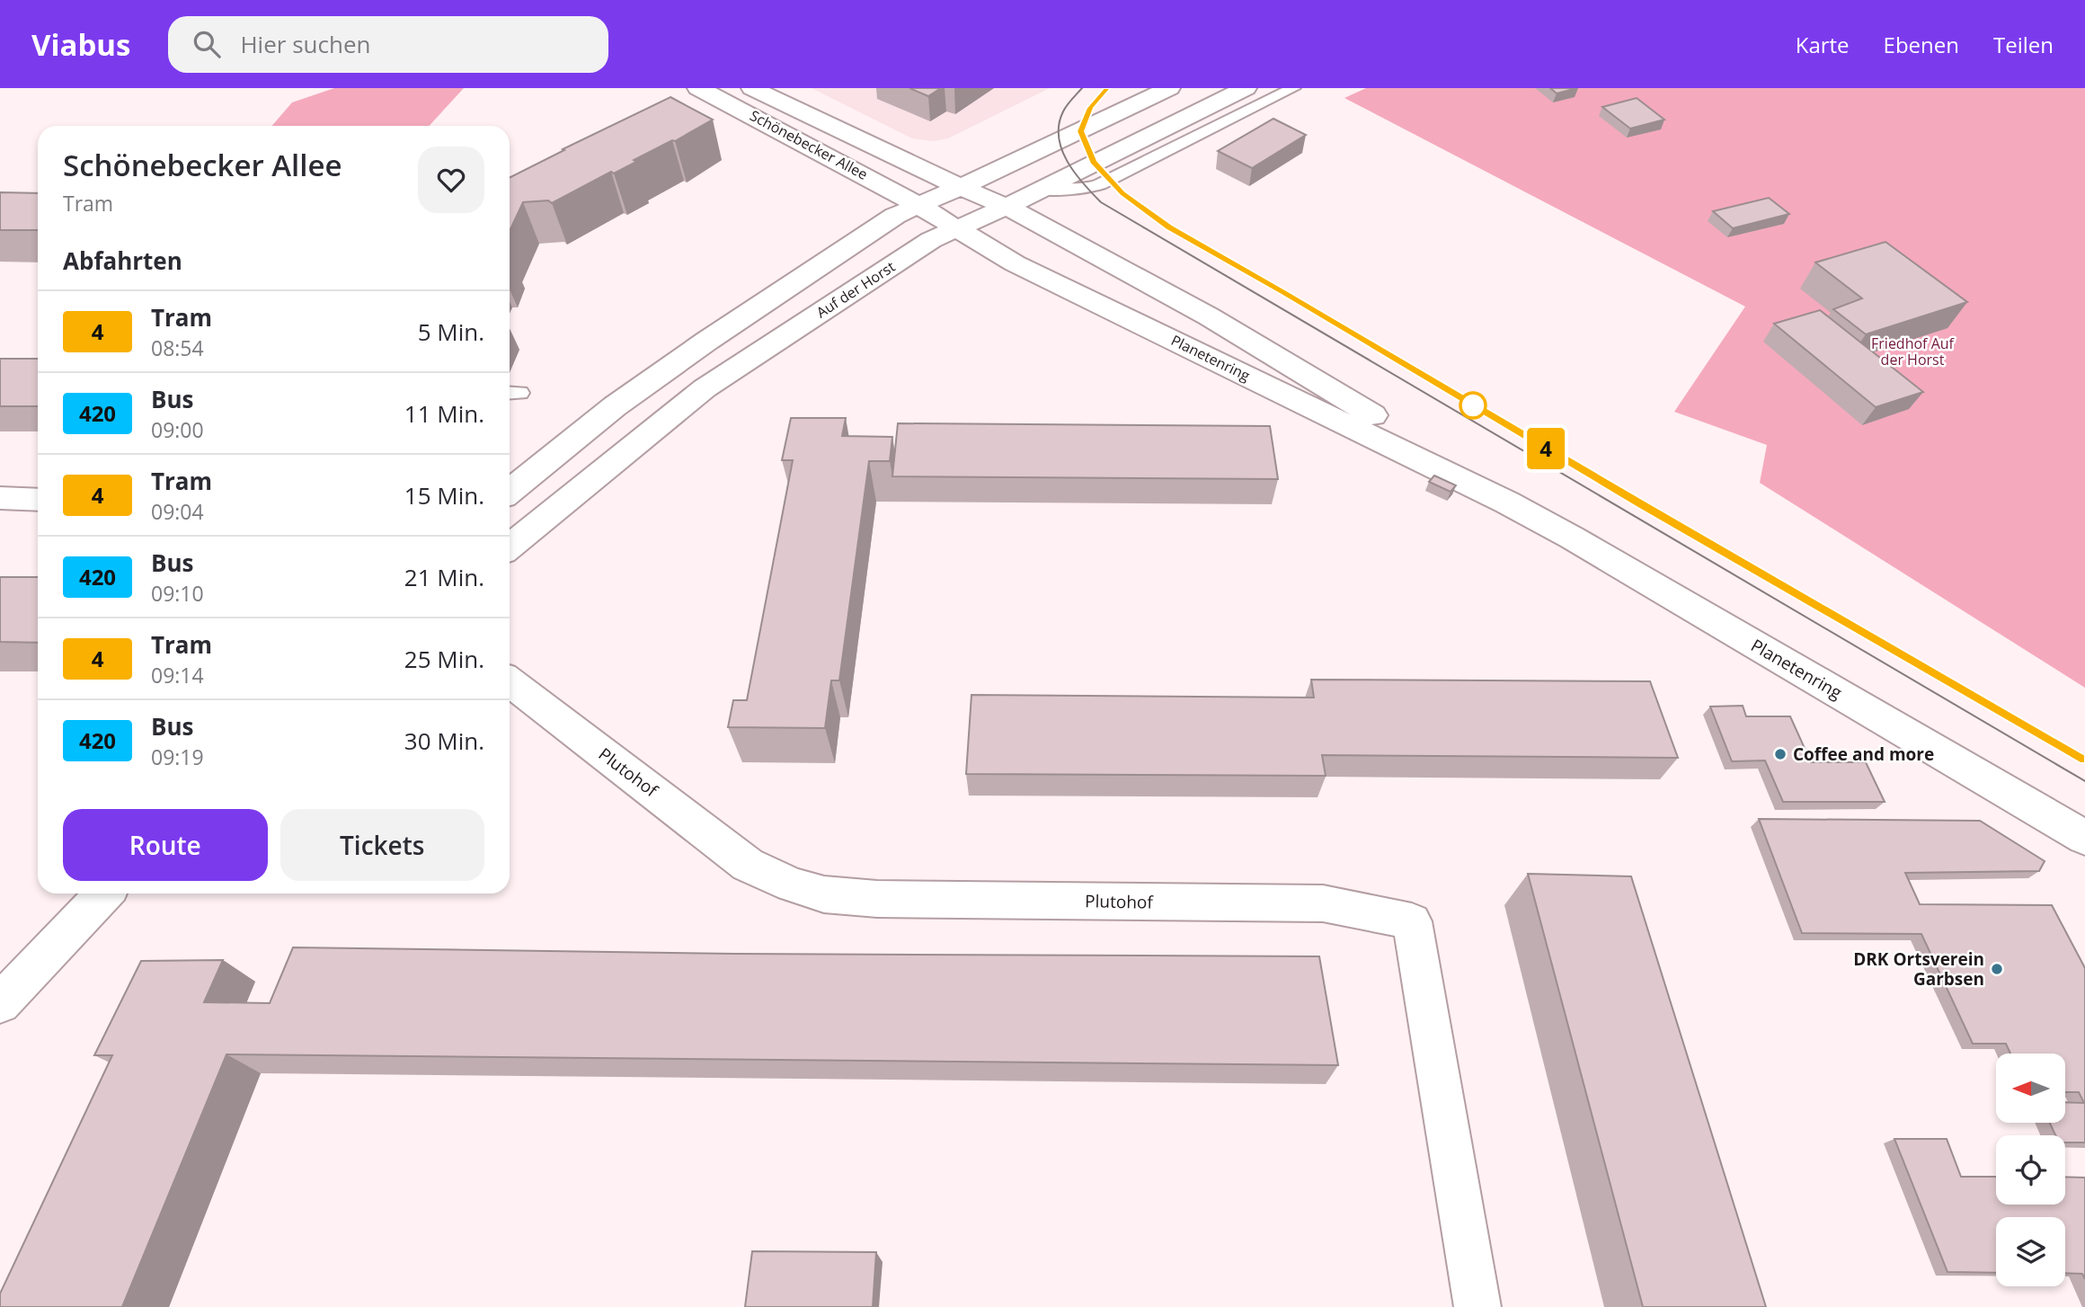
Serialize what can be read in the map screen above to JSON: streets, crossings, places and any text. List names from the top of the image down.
{
  "streets": {
    "street": [
      "Schönebecker Allee",
      "Auf der Horst",
      "Planetenring",
      "Plutohof"
    ]
  },
  "crossings": [
    ["Schönebecker Allee", "Planetenring"],
    ["Auf der Horst", "Planetenring"]
  ],
  "parks": ["Friedhof Auf der Horst"],
  "places": ["Coffee and more", "DRK Ortsverein Garbsen"],
  "lines": ["tram line 4"],
  "north": "left",
  "page": {
    "header": "Viabus",
    "search": "Hier suchen",
    "nav": ["Karte", "Ebenen", "Teilen"],
    "on_map": "4",
    "heading": [
      ["Schönebecker Allee", "Tram"],
      "Abfahrten"
    ],
    "list": [
      {
        "mark": "4",
        "name": "Tram",
        "note": "08:54",
        "value": "5 Min."
      },
      {
        "mark": "420",
        "name": "Bus",
        "note": "09:00",
        "value": "11 Min."
      },
      {
        "mark": "4",
        "name": "Tram",
        "note": "09:04",
        "value": "15 Min."
      },
      {
        "mark": "420",
        "name": "Bus",
        "note": "09:10",
        "value": "21 Min."
      },
      {
        "mark": "4",
        "name": "Tram",
        "note": "09:14",
        "value": "25 Min."
      },
      {
        "mark": "420",
        "name": "Bus",
        "note": "09:19",
        "value": "30 Min."
      }
    ],
    "buttons": ["Route", "Tickets"]
  }
}
